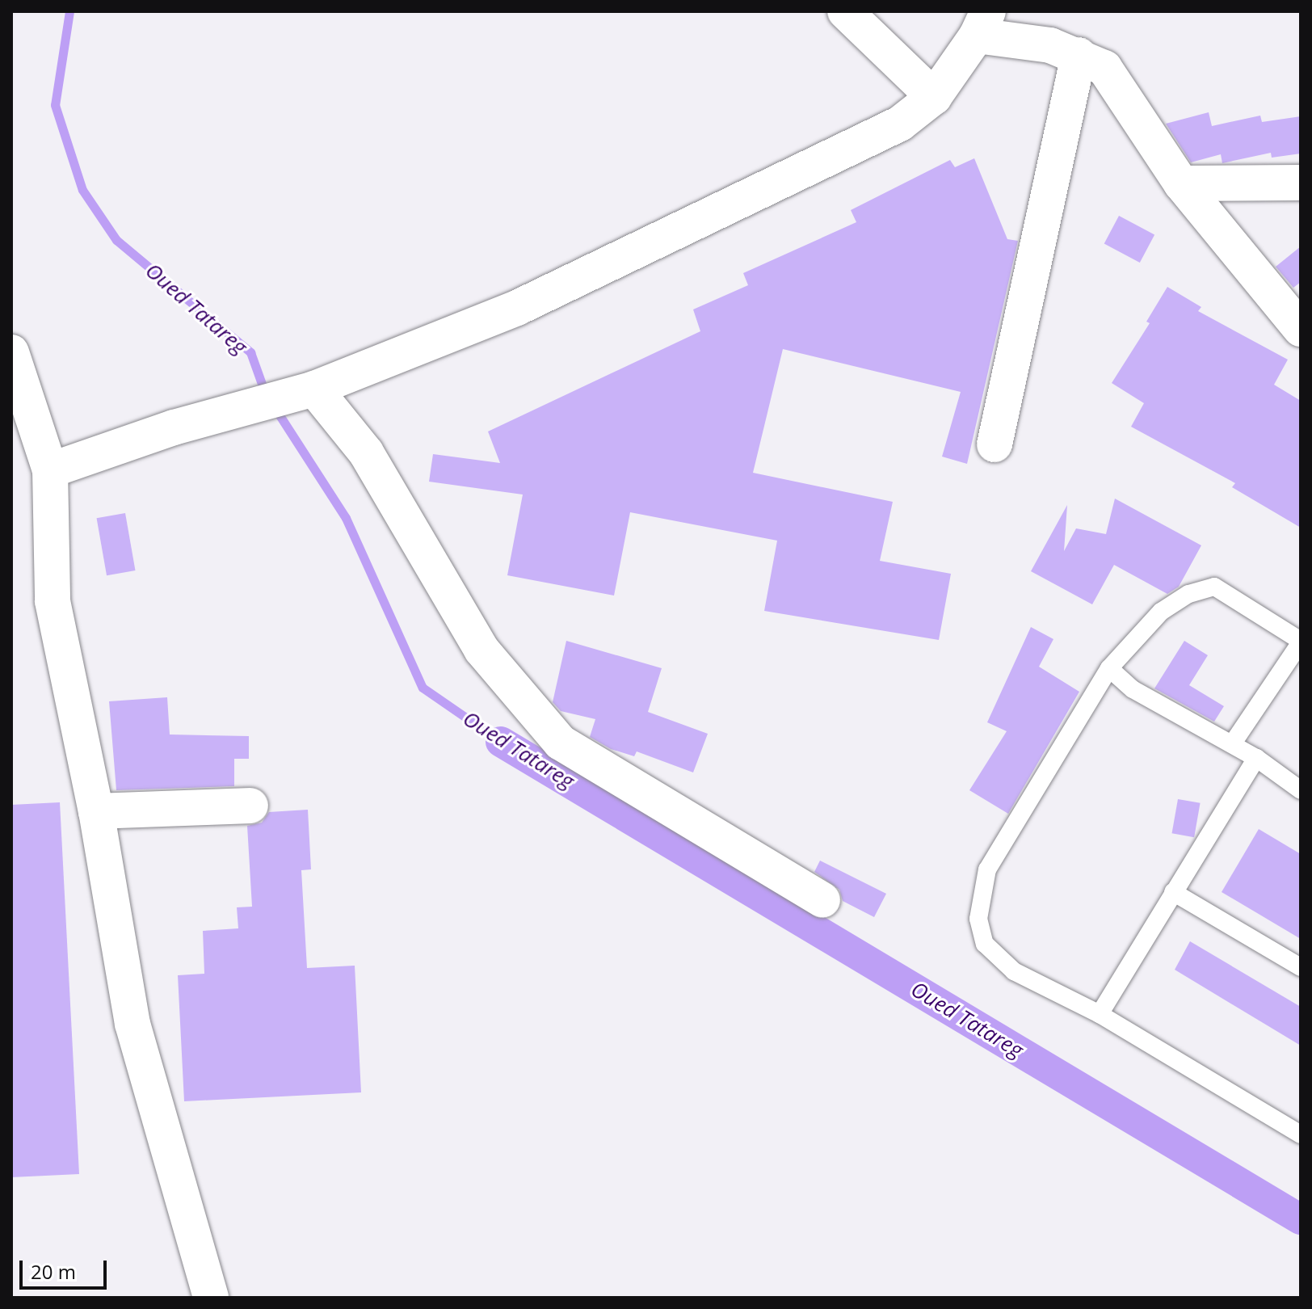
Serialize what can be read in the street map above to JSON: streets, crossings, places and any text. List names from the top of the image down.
{
  "water": ["Oued Tatareg"],
  "scale_bar": "20 m"
}
